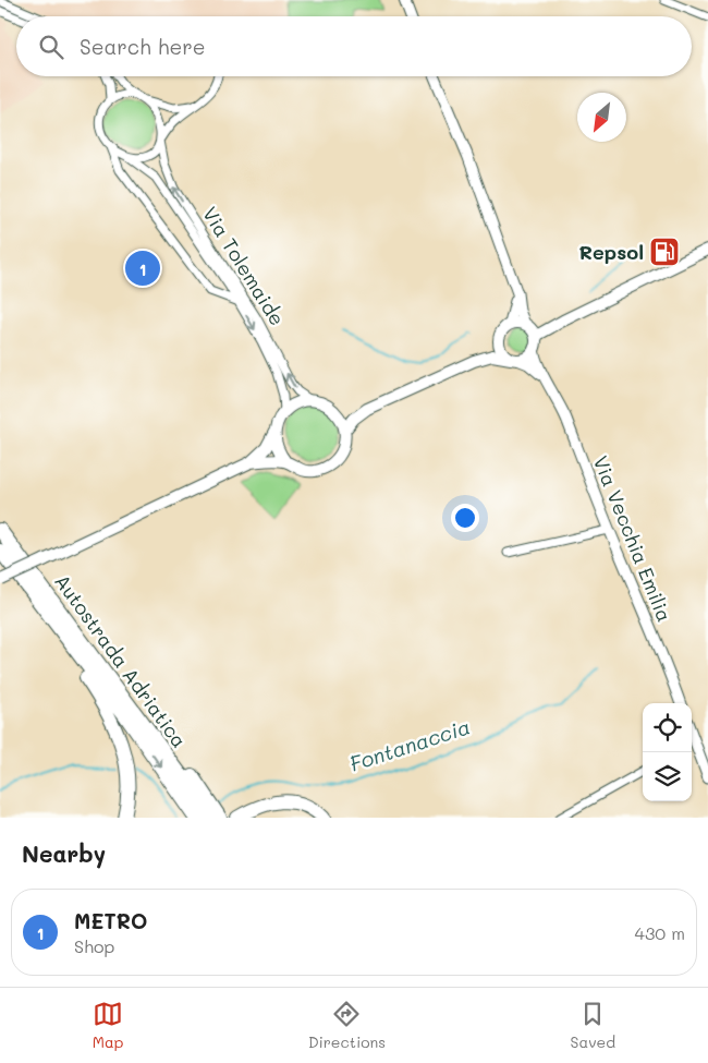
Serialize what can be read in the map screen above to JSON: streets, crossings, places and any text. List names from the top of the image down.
{
  "streets": {
    "highway": ["Autostrada Adriatica"],
    "main road": ["Via Tolemaide"],
    "street": ["Via Vecchia Emilia"]
  },
  "crossings": [
    ["Via Tolemaide", "Via Vecchia Emilia"]
  ],
  "water": ["Fontanaccia"],
  "places": {
    "fuel station": ["Repsol"]
  },
  "north": "bottom left",
  "page": {
    "search": "Search here",
    "pins": "1",
    "heading": "Nearby",
    "list": [
      {
        "mark": "1",
        "name": "METRO",
        "note": "Shop",
        "value": "430 m"
      }
    ],
    "nav": ["Map", "Directions", "Saved"]
  }
}
